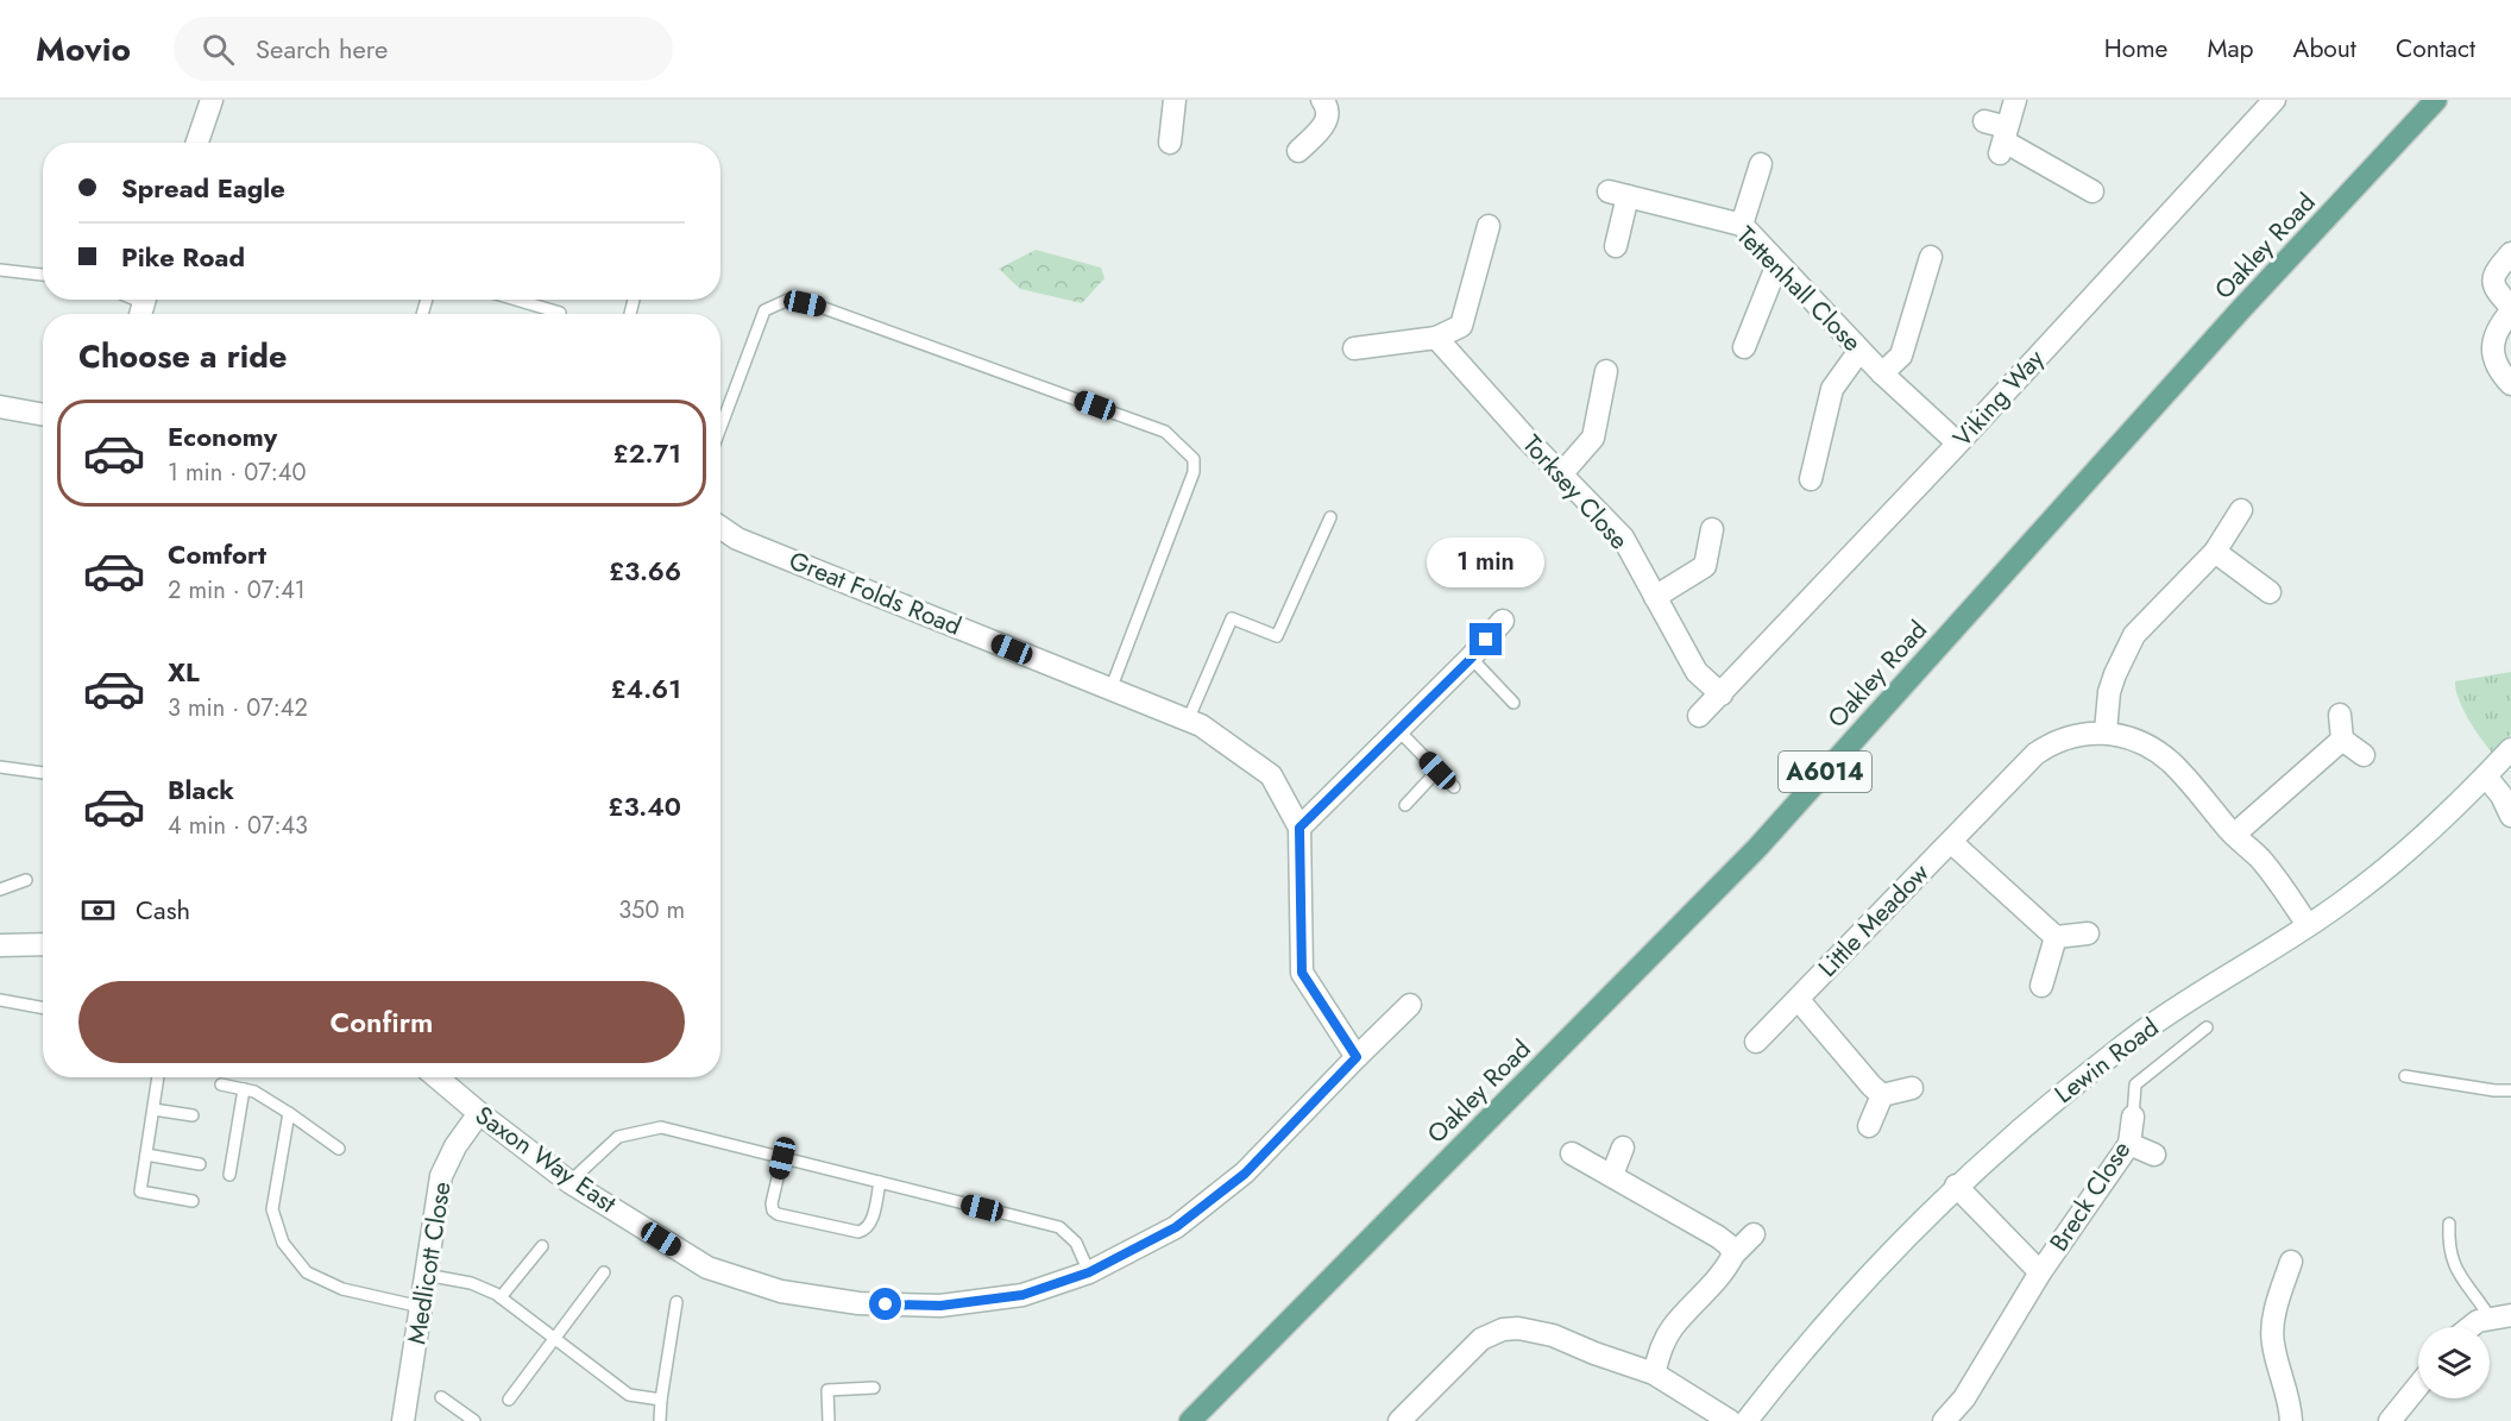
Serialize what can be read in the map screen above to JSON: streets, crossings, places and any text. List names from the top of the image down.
{
  "streets": {
    "main road": ["Oakley Road", "A6014"],
    "street": [
      "Tettenhall Close",
      "Viking Way",
      "Torksey Close",
      "Great Folds Road",
      "Little Meadow",
      "Lewin Road",
      "Saxon Way East",
      "Breck Close",
      "Medlicott Close"
    ]
  },
  "crossings": [
    ["Tettenhall Close", "Viking Way"],
    ["Viking Way", "Torksey Close"],
    ["Little Meadow", "Lewin Road"],
    ["Lewin Road", "Breck Close"],
    ["Saxon Way East", "Medlicott Close"]
  ],
  "page": {
    "header": "Movio",
    "search": "Search here",
    "nav": [
      "Home",
      "Map",
      "About",
      "Contact"
    ],
    "banner": ["Spread Eagle", "Pike Road"],
    "heading": "Choose a ride",
    "list": [
      {
        "name": "Economy",
        "note": "1 min · 07:40",
        "value": "£2.71"
      },
      {
        "name": "Comfort",
        "note": "2 min · 07:41",
        "value": "£3.66"
      },
      {
        "name": "XL",
        "note": "3 min · 07:42",
        "value": "£4.61"
      },
      {
        "name": "Black",
        "note": "4 min · 07:43",
        "value": "£3.40"
      }
    ],
    "bubble": "1 min",
    "pay": ["Cash", "350 m"],
    "buttons": "Confirm"
  }
}
